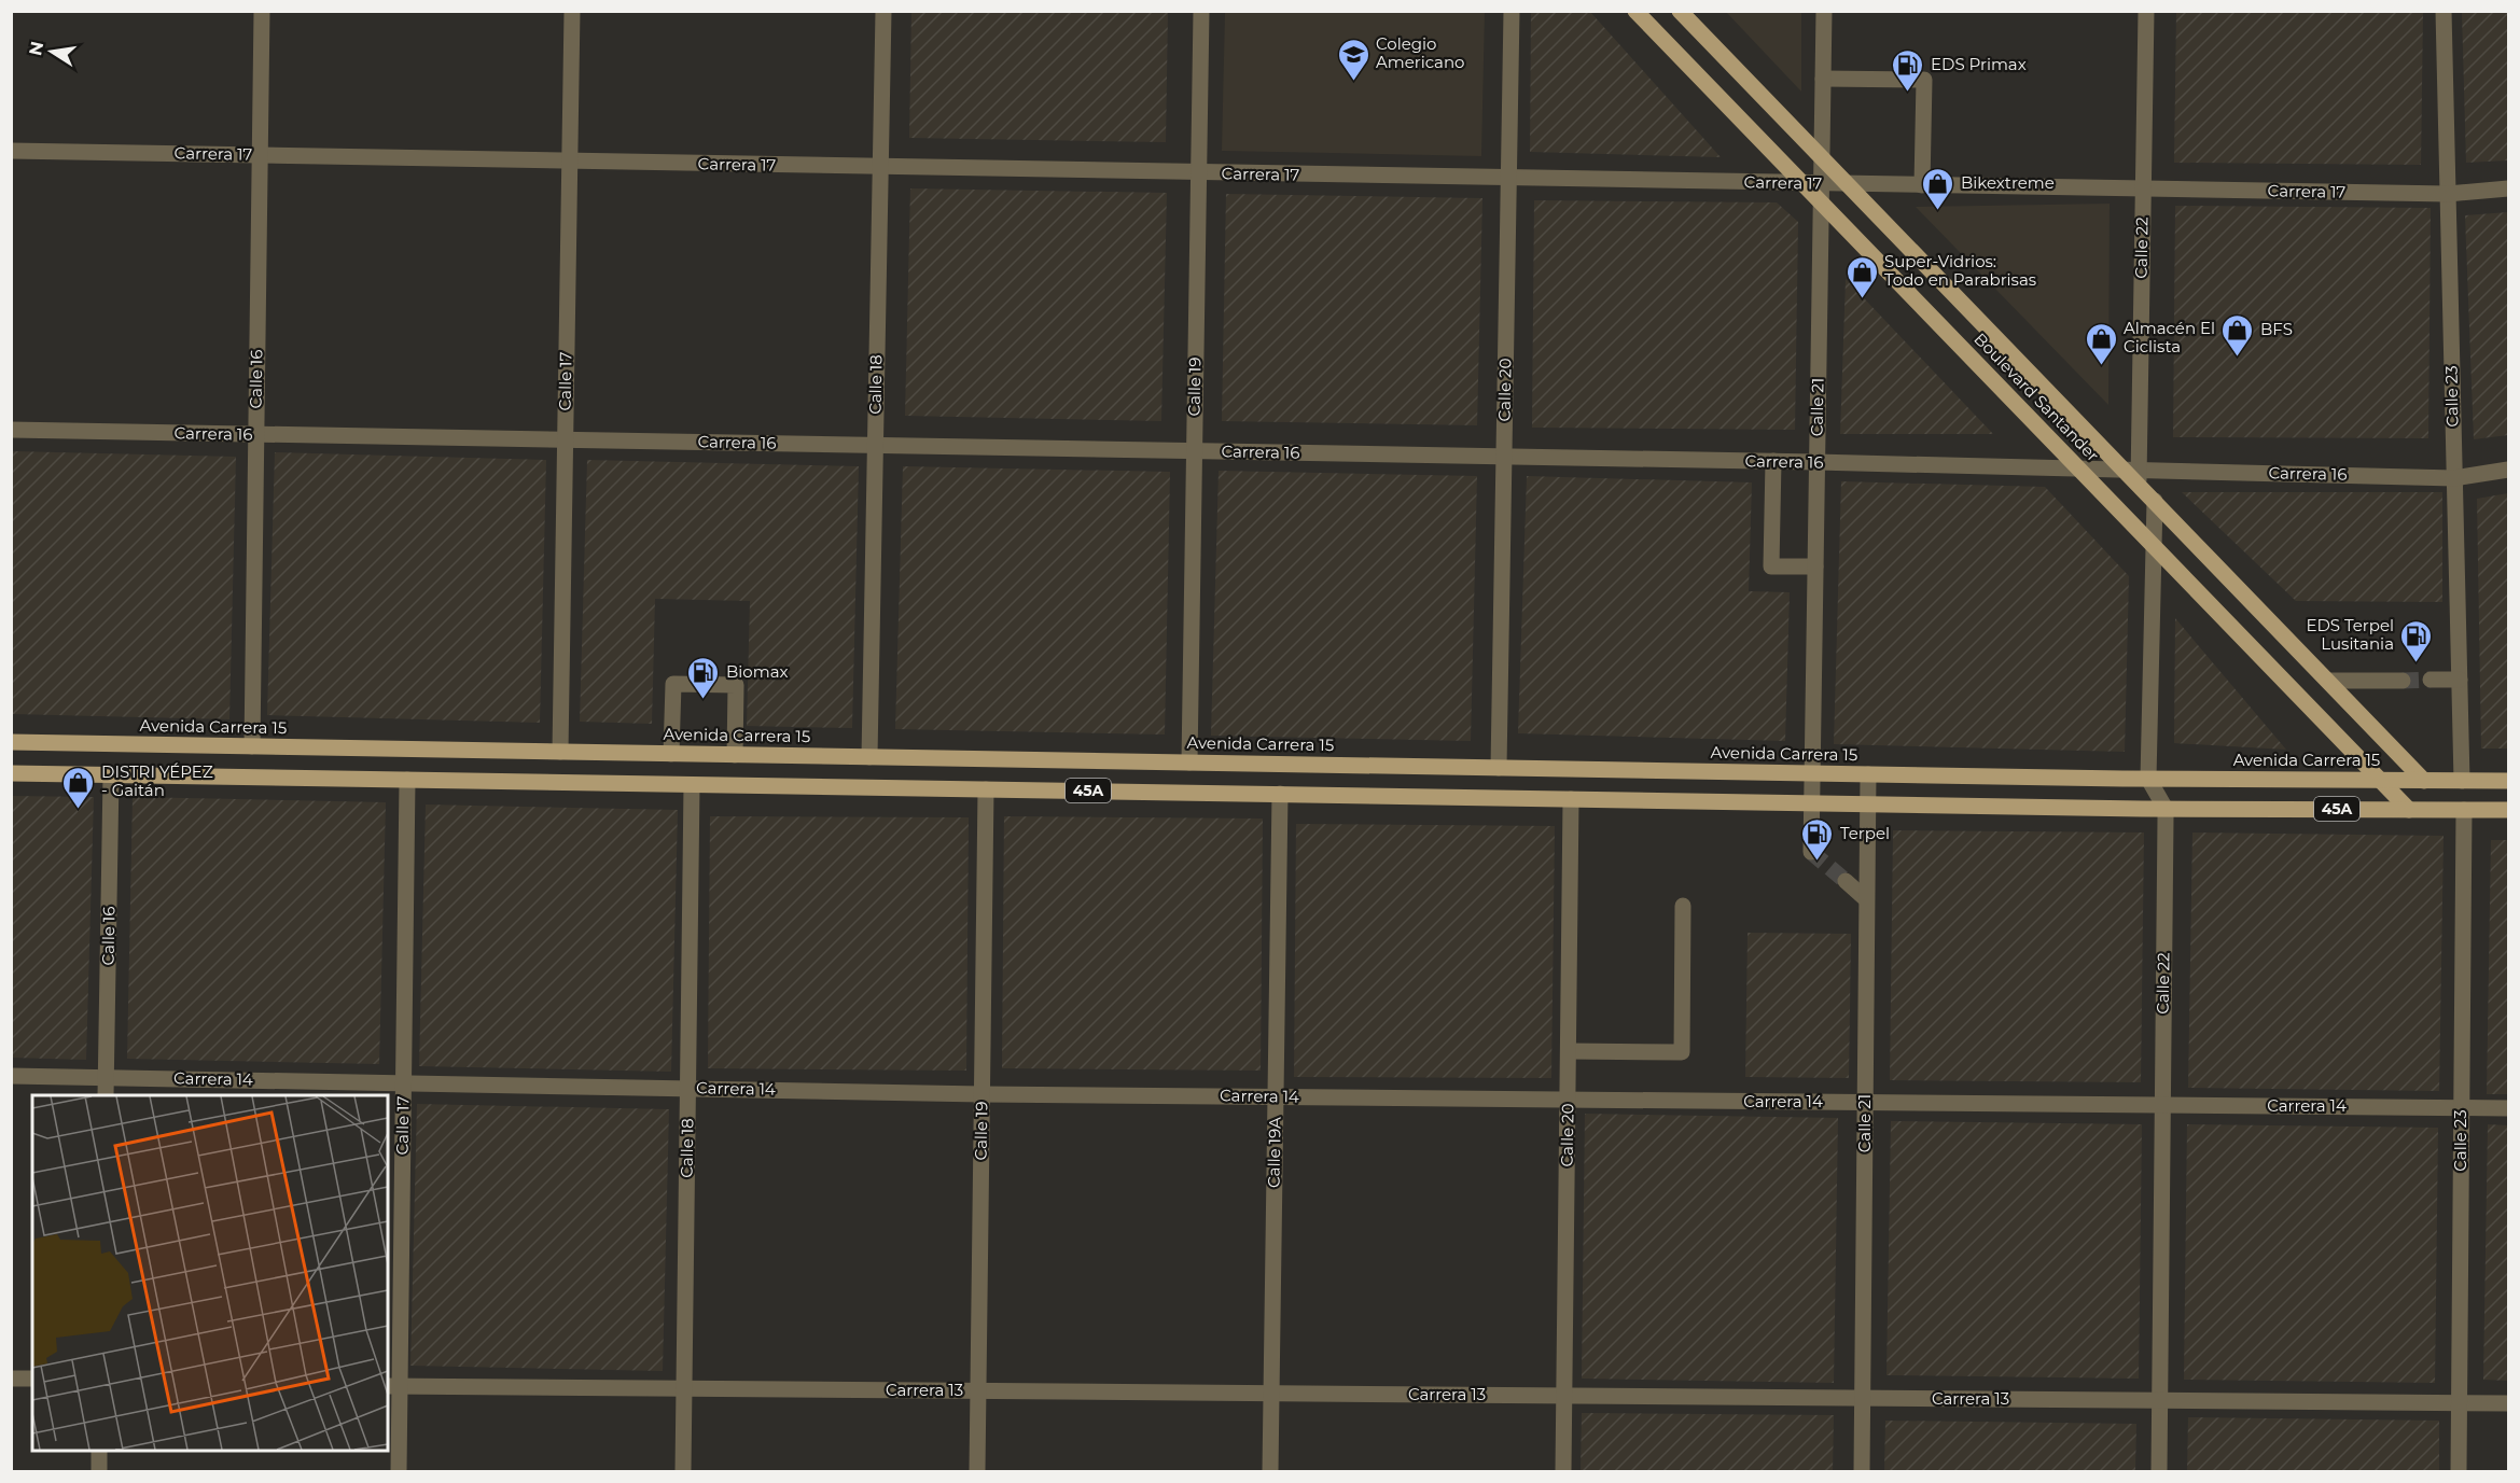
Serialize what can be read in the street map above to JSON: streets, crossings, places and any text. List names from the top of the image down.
{
  "streets": {
    "main road": ["Boulevard Santander", "Avenida Carrera 15", "45A"],
    "street": [
      "Carrera 17",
      "Calle 22",
      "Calle 16",
      "Calle 17",
      "Calle 18",
      "Calle 19",
      "Calle 20",
      "Calle 23",
      "Calle 21",
      "Carrera 16",
      "Carrera 14",
      "Calle 19A",
      "Carrera 13"
    ]
  },
  "crossings": [
    ["Carrera 17", "Calle 22"],
    ["Carrera 17", "Calle 16"],
    ["Carrera 17", "Calle 17"],
    ["Carrera 17", "Calle 18"],
    ["Carrera 17", "Calle 19"],
    ["Carrera 17", "Calle 20"],
    ["Carrera 17", "Calle 23"],
    ["Carrera 17", "Boulevard Santander"],
    ["Carrera 17", "Calle 21"],
    ["Calle 22", "Boulevard Santander"],
    ["Calle 22", "Carrera 16"],
    ["Calle 22", "45A"],
    ["Calle 22", "Carrera 14"],
    ["Calle 22", "Carrera 13"],
    ["Calle 16", "Carrera 16"],
    ["Calle 16", "Avenida Carrera 15"],
    ["Calle 16", "45A"],
    ["Calle 16", "Carrera 14"],
    ["Calle 17", "Carrera 16"],
    ["Calle 17", "Avenida Carrera 15"],
    ["Calle 17", "45A"],
    ["Calle 17", "Carrera 14"],
    ["Calle 17", "Carrera 13"],
    ["Calle 18", "Carrera 16"],
    ["Calle 18", "Avenida Carrera 15"],
    ["Calle 18", "45A"],
    ["Calle 18", "Carrera 14"],
    ["Calle 18", "Carrera 13"],
    ["Calle 19", "Carrera 16"],
    ["Calle 19", "Avenida Carrera 15"],
    ["Calle 19", "45A"],
    ["Calle 19", "Carrera 14"],
    ["Calle 19", "Carrera 13"],
    ["Calle 20", "Carrera 16"],
    ["Calle 20", "Avenida Carrera 15"],
    ["Calle 20", "45A"],
    ["Calle 20", "Carrera 14"],
    ["Calle 20", "Carrera 13"],
    ["Calle 23", "Carrera 16"],
    ["Calle 23", "Avenida Carrera 15"],
    ["Calle 23", "45A"],
    ["Calle 23", "Carrera 14"],
    ["Calle 23", "Carrera 13"],
    ["Boulevard Santander", "Calle 21"],
    ["Boulevard Santander", "Carrera 16"],
    ["Boulevard Santander", "Avenida Carrera 15"],
    ["Boulevard Santander", "45A"],
    ["Calle 21", "Carrera 16"],
    ["Calle 21", "Avenida Carrera 15"],
    ["Calle 21", "45A"],
    ["Calle 21", "Carrera 14"],
    ["Calle 21", "Carrera 13"],
    ["45A", "Calle 19A"],
    ["Carrera 14", "Calle 19A"],
    ["Calle 19A", "Carrera 13"]
  ],
  "places": {
    "school or university": ["Colegio Americano"],
    "fuel station": [
      "EDS Primax",
      "EDS Terpel Lusitania",
      "Biomax",
      "Terpel"
    ],
    "shop": [
      "Bikextreme",
      "Super-Vidrios: Todo en Parabrisas",
      "BFS",
      "Almacén El Ciclista",
      "DISTRI YÉPEZ - Gaitán"
    ]
  },
  "north": "left"
}
